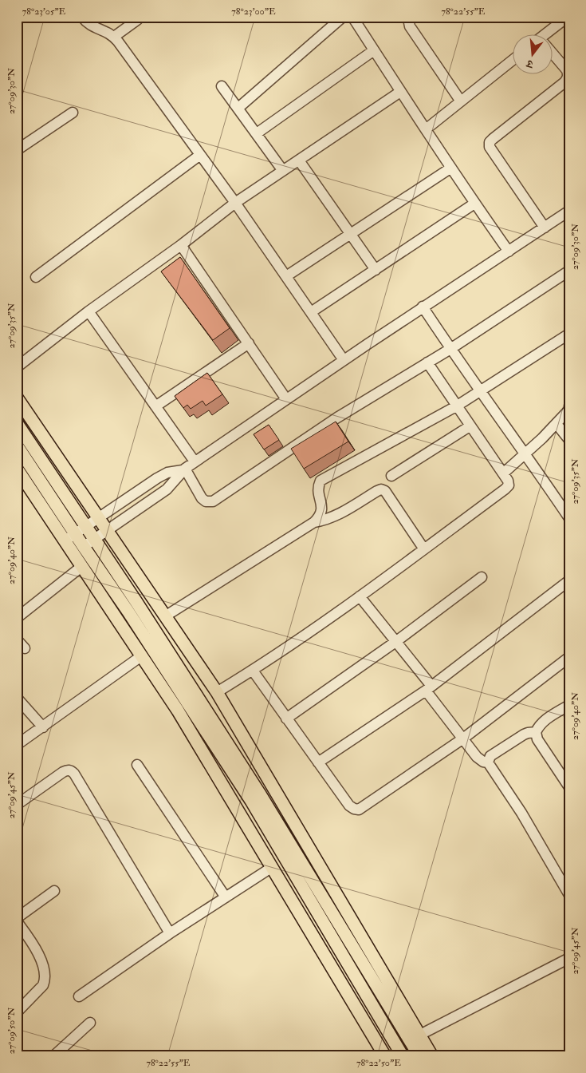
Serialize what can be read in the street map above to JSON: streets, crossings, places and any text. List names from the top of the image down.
{
  "north": "bottom",
  "coordinates": [
    "78°23'05\"E",
    "78°23'00\"E",
    "78°22'55\"E",
    "27°09'30\"N",
    "27°09'35\"N",
    "27°09'40\"N",
    "27°09'45\"N",
    "27°09'50\"N",
    "78°22'50\"E"
  ]
}
